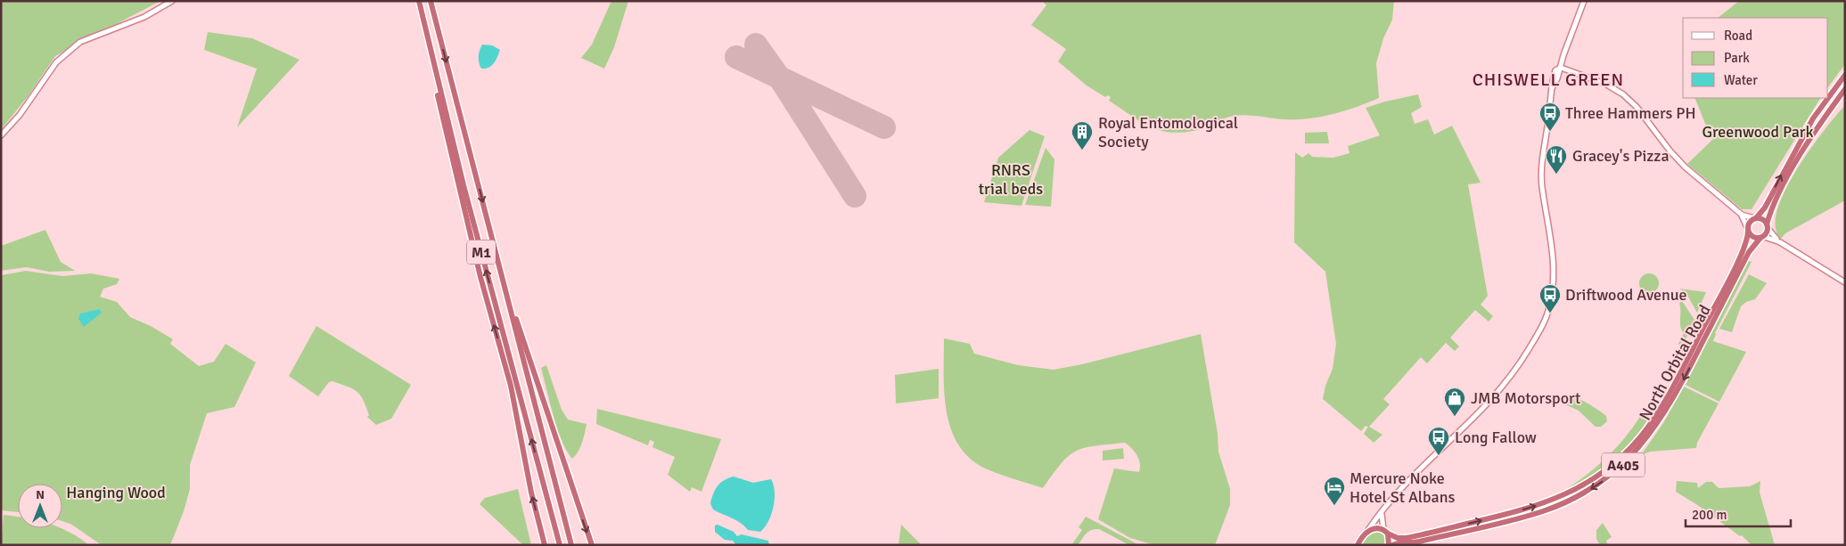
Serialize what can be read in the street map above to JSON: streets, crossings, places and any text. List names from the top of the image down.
{
  "streets": {
    "highway": ["M1", "North Orbital Road", "A405"]
  },
  "districts": ["CHISWELL GREEN"],
  "parks": ["Greenwood Park", "RNRS trial beds", "Hanging Wood"],
  "places": {
    "bus stop": ["Three Hammers PH", "Driftwood Avenue", "Long Fallow"],
    "building": ["Royal Entomological Society"],
    "restaurant": ["Gracey's Pizza"],
    "shop": ["JMB Motorsport"],
    "hotel": ["Mercure Noke Hotel St Albans"]
  },
  "legend": ["Road", "Park", "Water"],
  "scale_bar": "200 m",
  "north": "top"
}
